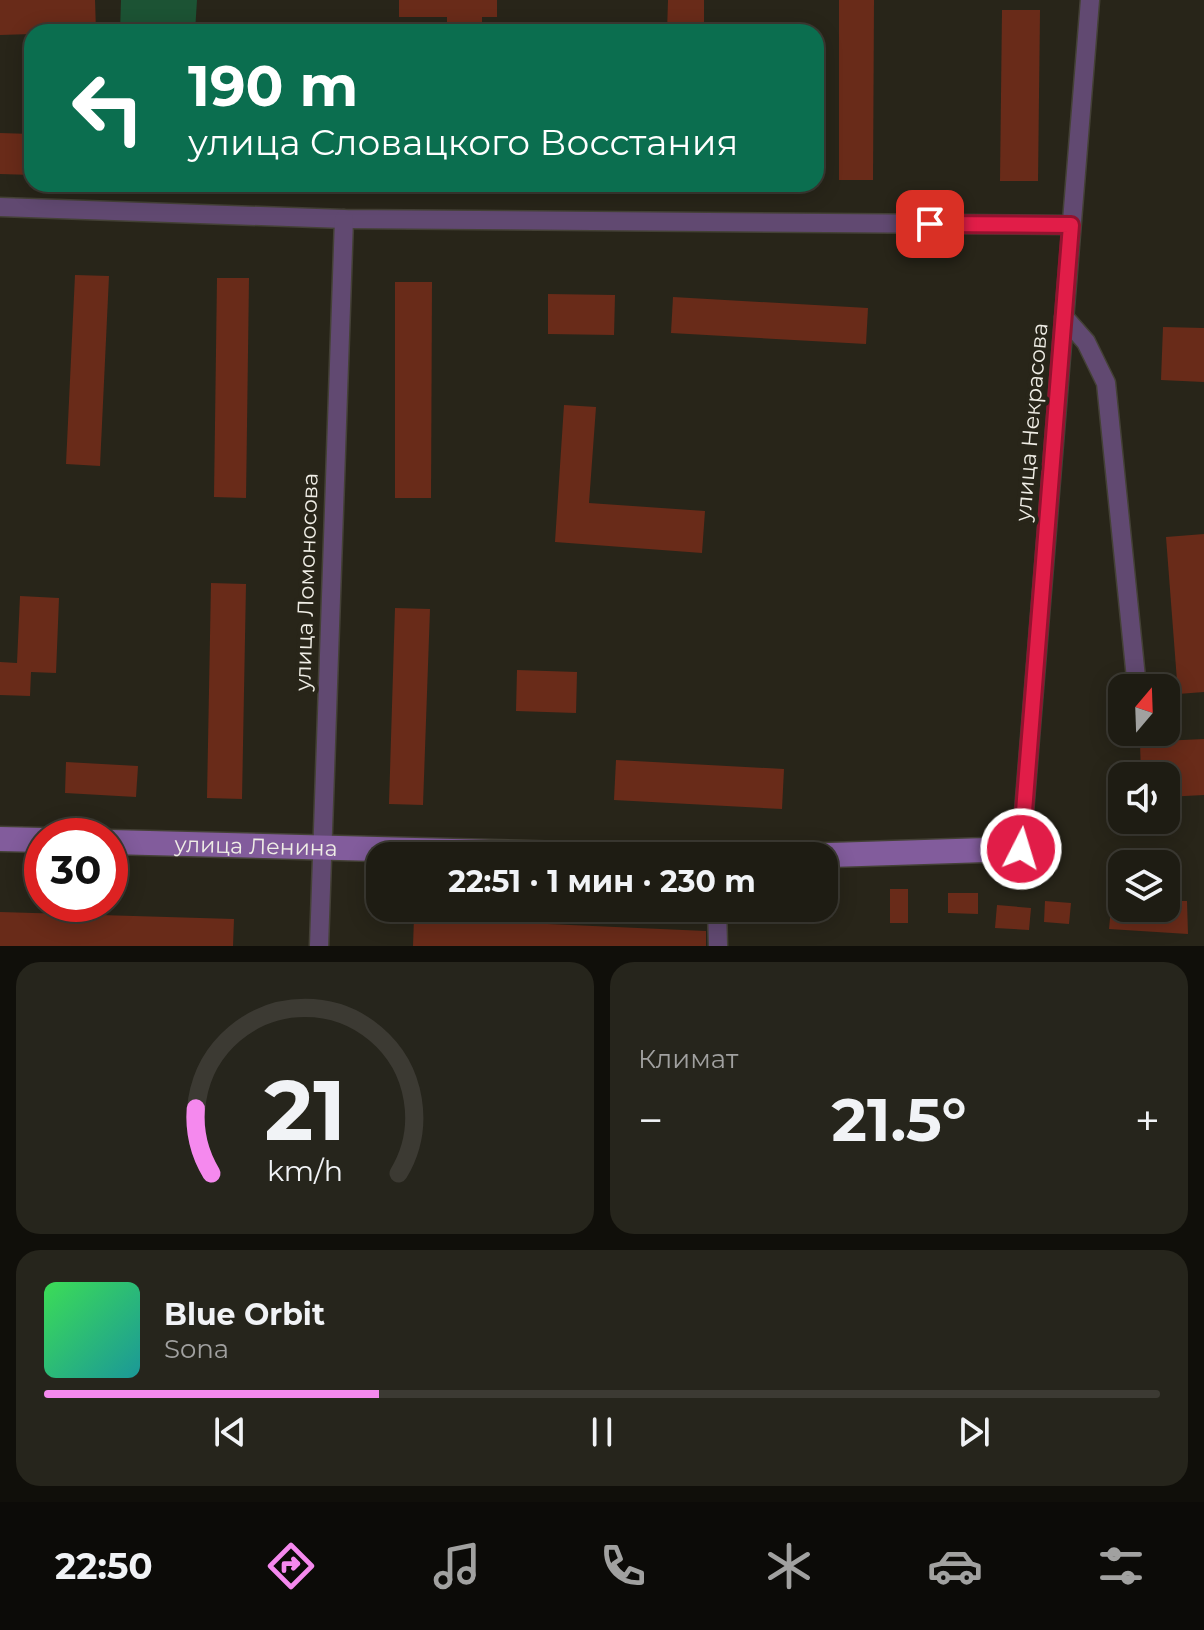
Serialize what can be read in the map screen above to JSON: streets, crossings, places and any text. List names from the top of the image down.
{
  "streets": {
    "main road": ["улица Ленина"],
    "street": ["улица Некрасова", "улица Ломоносова"]
  },
  "crossings": [
    ["улица Ломоносова", "улица Ленина"]
  ],
  "north": "top",
  "page": {
    "turn": ["190 m", "улица Словацкого Восстания"],
    "limit": "30",
    "trip": "22:51 · 1 мин · 230 m",
    "tile": "Климат",
    "heat": ["−", "21.5°", "+"],
    "song": ["Blue Orbit", "Sona"],
    "tabs": "22:50",
    "gauge": ["21", "km/h"]
  }
}
